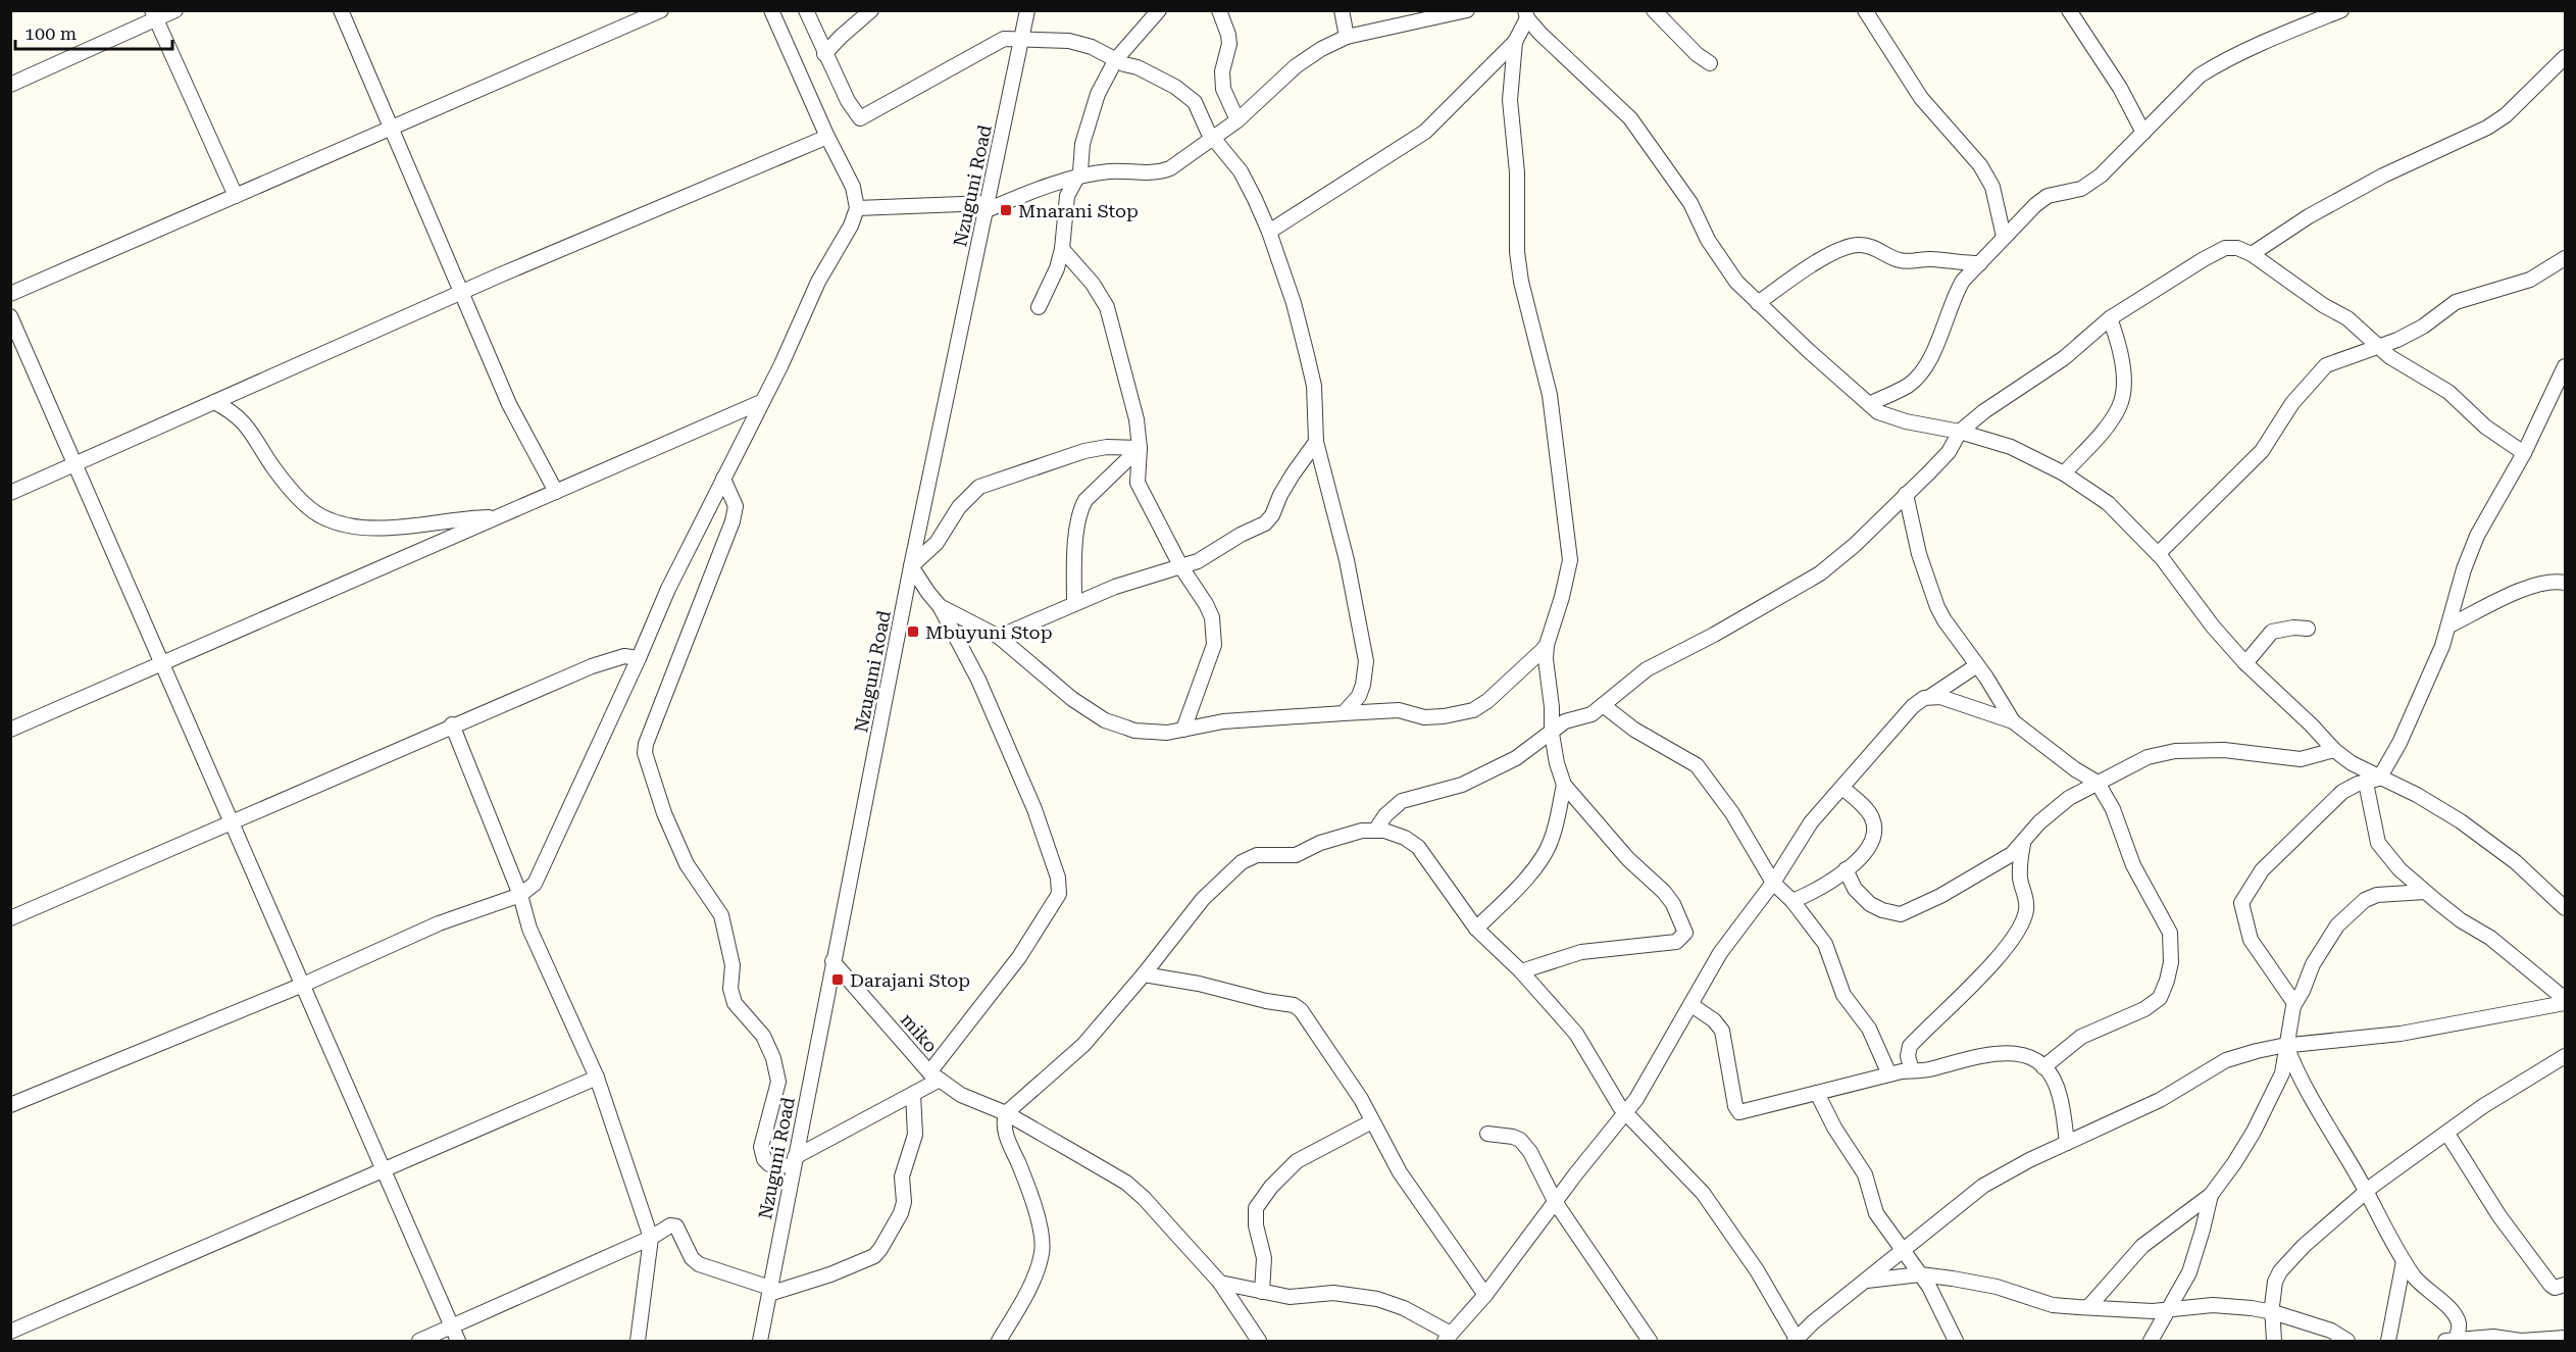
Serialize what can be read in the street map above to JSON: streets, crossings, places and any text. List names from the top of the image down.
{
  "streets": {
    "street": ["Nzuguni Road", "miko"]
  },
  "crossings": [
    ["Nzuguni Road", "miko"]
  ],
  "places": {
    "transit": ["Mnarani Stop", "Mbuyuni Stop", "Darajani Stop"]
  },
  "scale_bar": "100 m"
}
